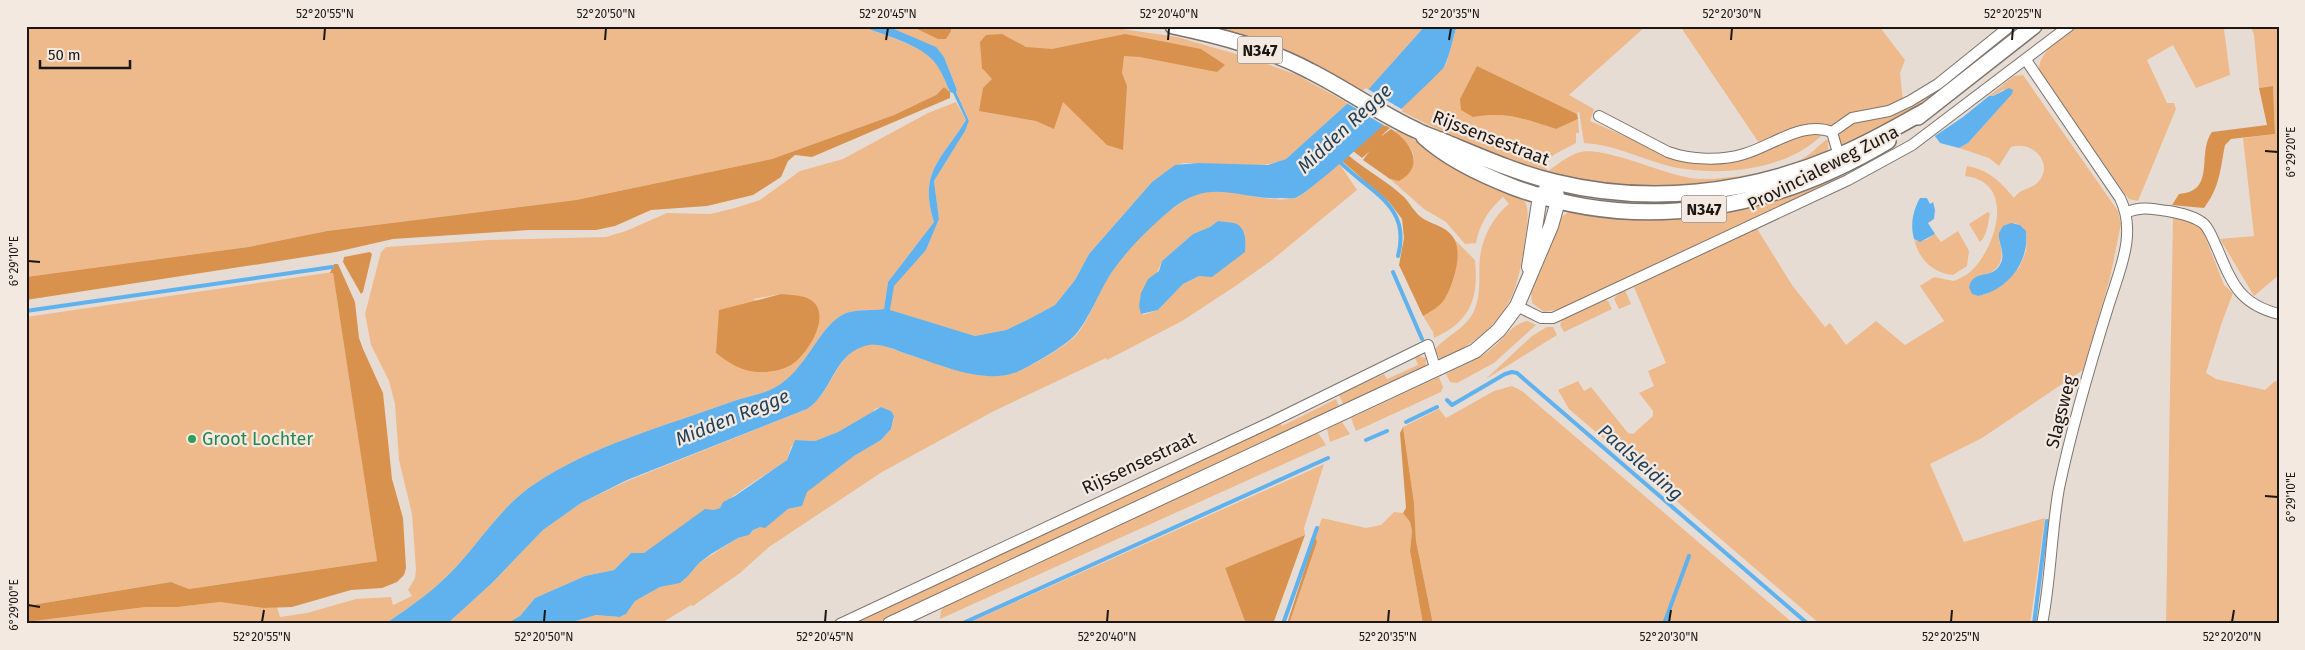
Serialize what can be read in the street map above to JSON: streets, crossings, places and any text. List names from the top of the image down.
{
  "streets": {
    "main road": ["N347", "Rijssensestraat", "Provincialeweg Zuna"],
    "street": ["Slagsweg"]
  },
  "crossings": [
    ["N347", "Rijssensestraat"],
    ["Rijssensestraat", "Provincialeweg Zuna"]
  ],
  "water": ["Midden Regge", "Paalsleiding"],
  "places": ["Groot Lochter"],
  "scale_bar": "50 m",
  "coordinates": [
    "52°20'55\"N",
    "52°20'50\"N",
    "52°20'45\"N",
    "52°20'40\"N",
    "52°20'35\"N",
    "52°20'30\"N",
    "52°20'25\"N",
    "6°29'20\"E",
    "6°29'10\"E",
    "6°29'00\"E",
    "52°20'20\"N"
  ]
}
